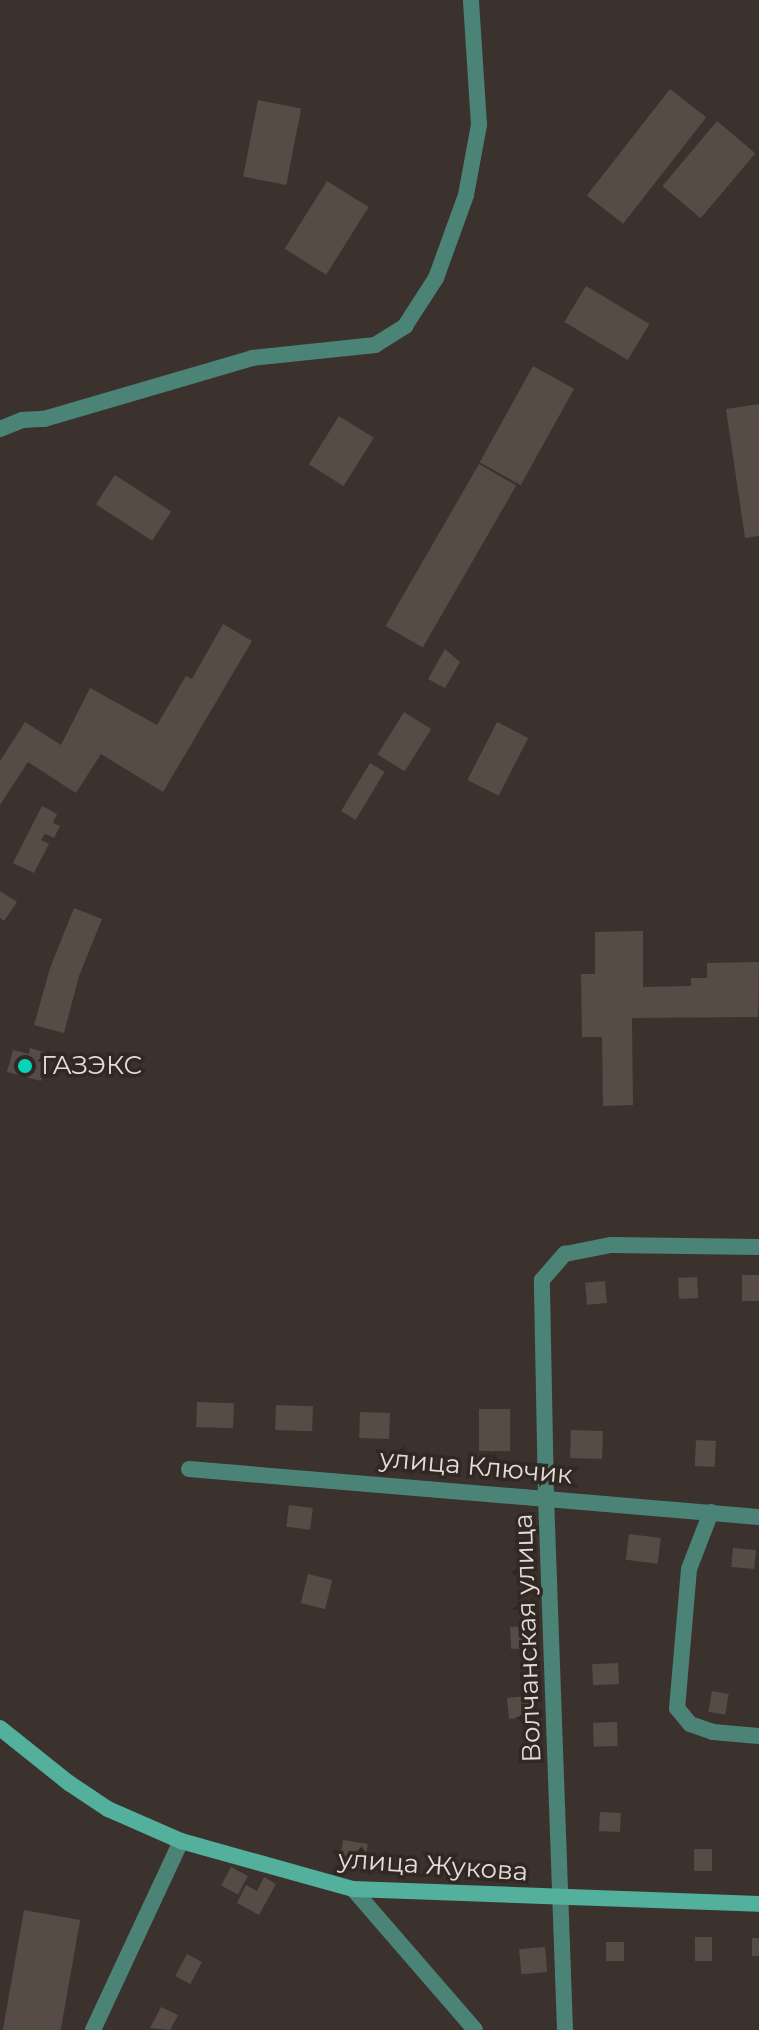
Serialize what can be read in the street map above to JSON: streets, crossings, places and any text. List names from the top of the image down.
{
  "streets": {
    "main road": ["улица Жукова"],
    "street": ["улица Ключик", "Волчанская улица"]
  },
  "crossings": [
    ["улица Ключик", "Волчанская улица"],
    ["Волчанская улица", "улица Жукова"]
  ],
  "places": ["ГАЗЭКС"]
}
